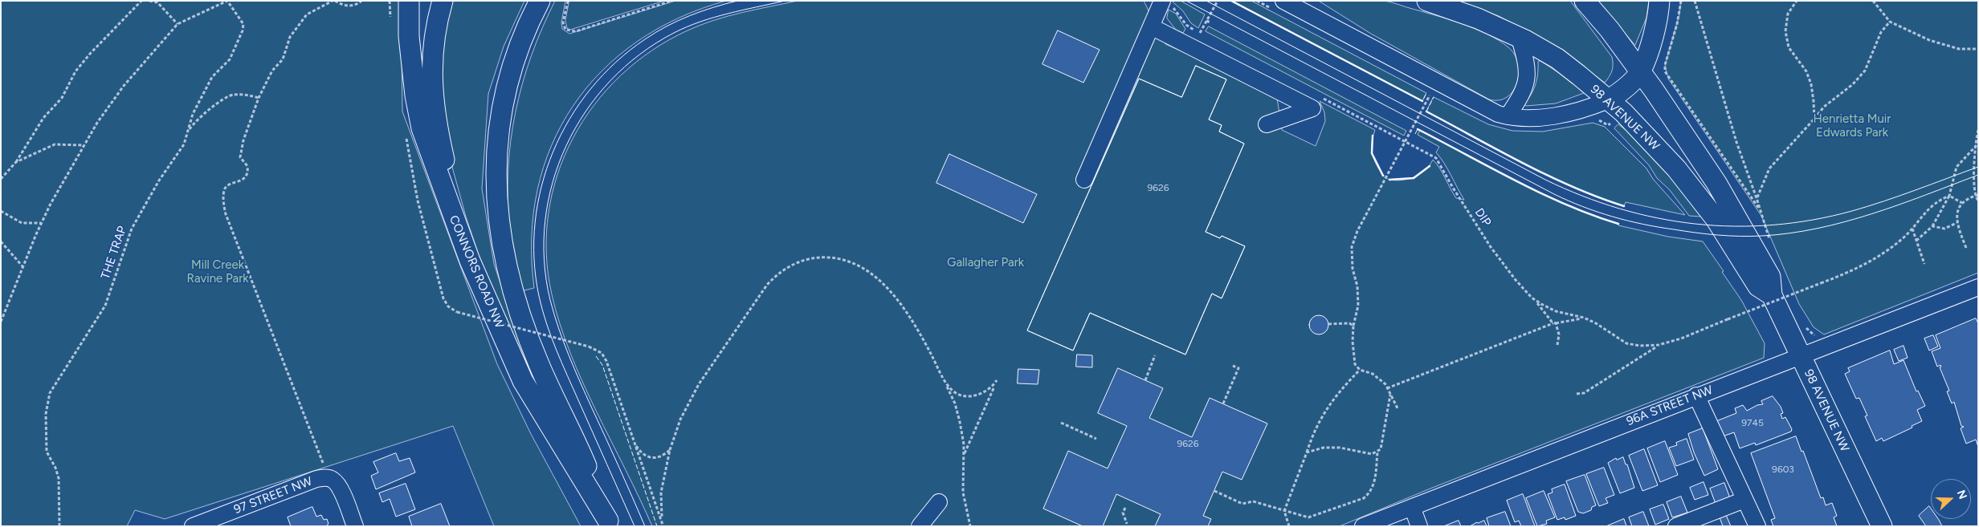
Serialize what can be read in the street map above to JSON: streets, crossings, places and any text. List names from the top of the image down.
{
  "streets": {
    "main road": ["98 AVENUE NW", "CONNORS ROAD NW"],
    "street": ["96A STREET NW", "97 STREET NW"],
    "path": ["DIP", "THE TRAP"]
  },
  "crossings": [
    ["98 AVENUE NW", "96A STREET NW"]
  ],
  "parks": ["Henrietta Muir Edwards Park", "Gallagher Park", "Mill Creek Ravine Park"],
  "house_numbers": [
    "9626",
    "9745",
    "9626",
    "9603"
  ],
  "north": "right"
}
